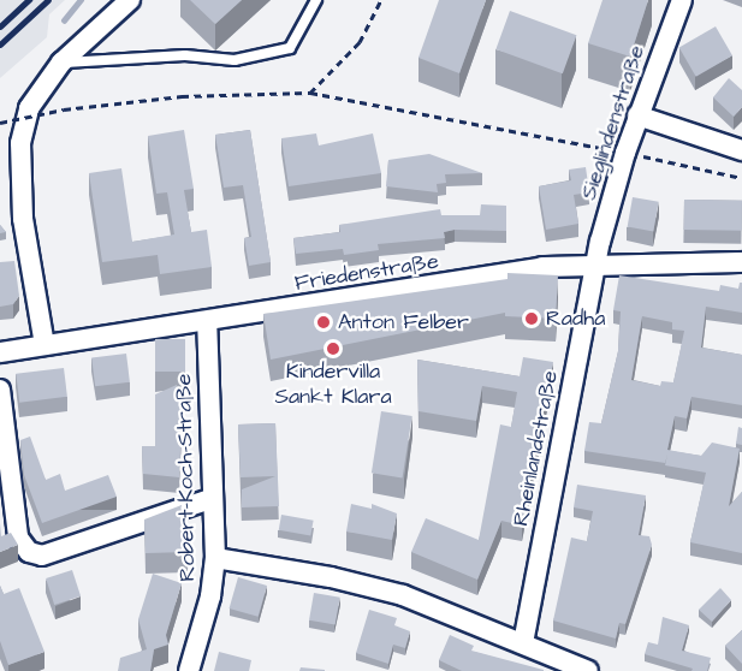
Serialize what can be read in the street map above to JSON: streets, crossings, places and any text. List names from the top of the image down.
{
  "streets": {
    "street": [
      "Sieglindenstraße",
      "Friedenstraße",
      "Rheinlandstraße",
      "Robert-Koch-Straße"
    ]
  },
  "crossings": [
    ["Sieglindenstraße", "Friedenstraße"],
    ["Sieglindenstraße", "Rheinlandstraße"],
    ["Friedenstraße", "Rheinlandstraße"],
    ["Friedenstraße", "Robert-Koch-Straße"]
  ],
  "places": ["Radha", "Anton Felber", "Kindervilla Sankt Klara"]
}
